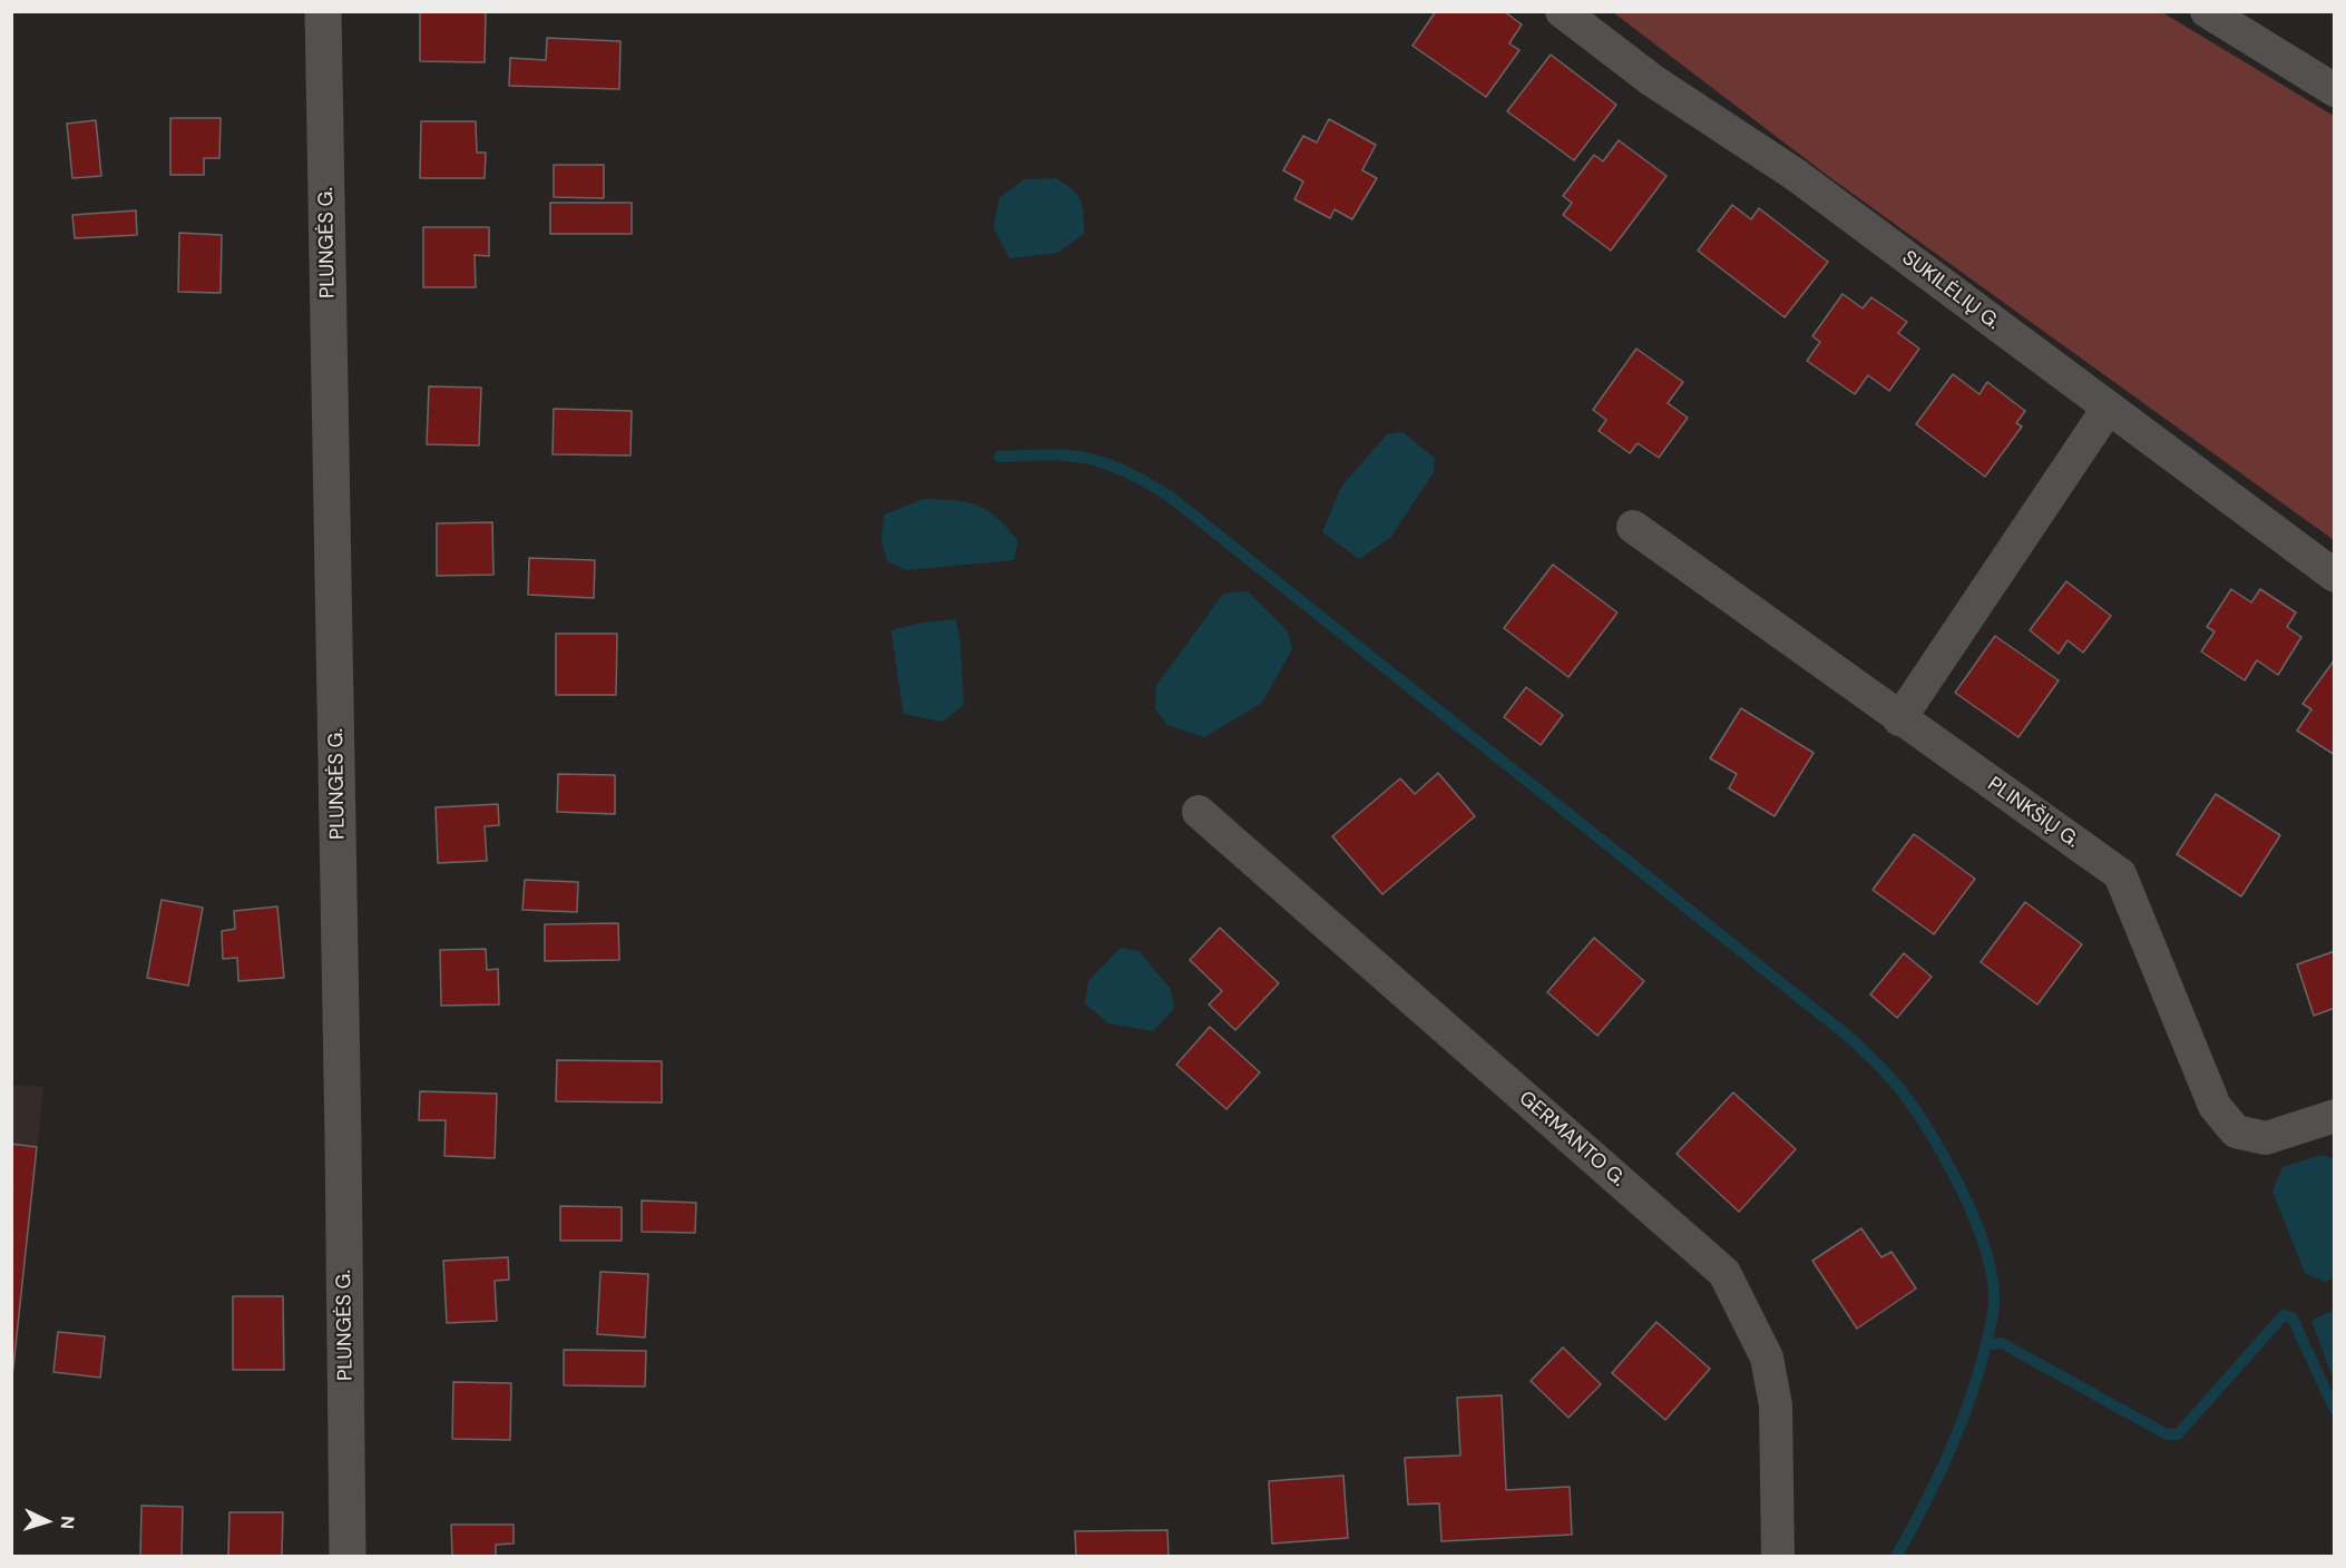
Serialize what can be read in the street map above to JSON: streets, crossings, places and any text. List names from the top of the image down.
{
  "streets": {
    "main road": ["PLUNGĖS G."],
    "street": ["SUKILĖLIŲ G.", "PLINKŠIŲ G.", "GERMANTO G."]
  },
  "north": "right"
}
